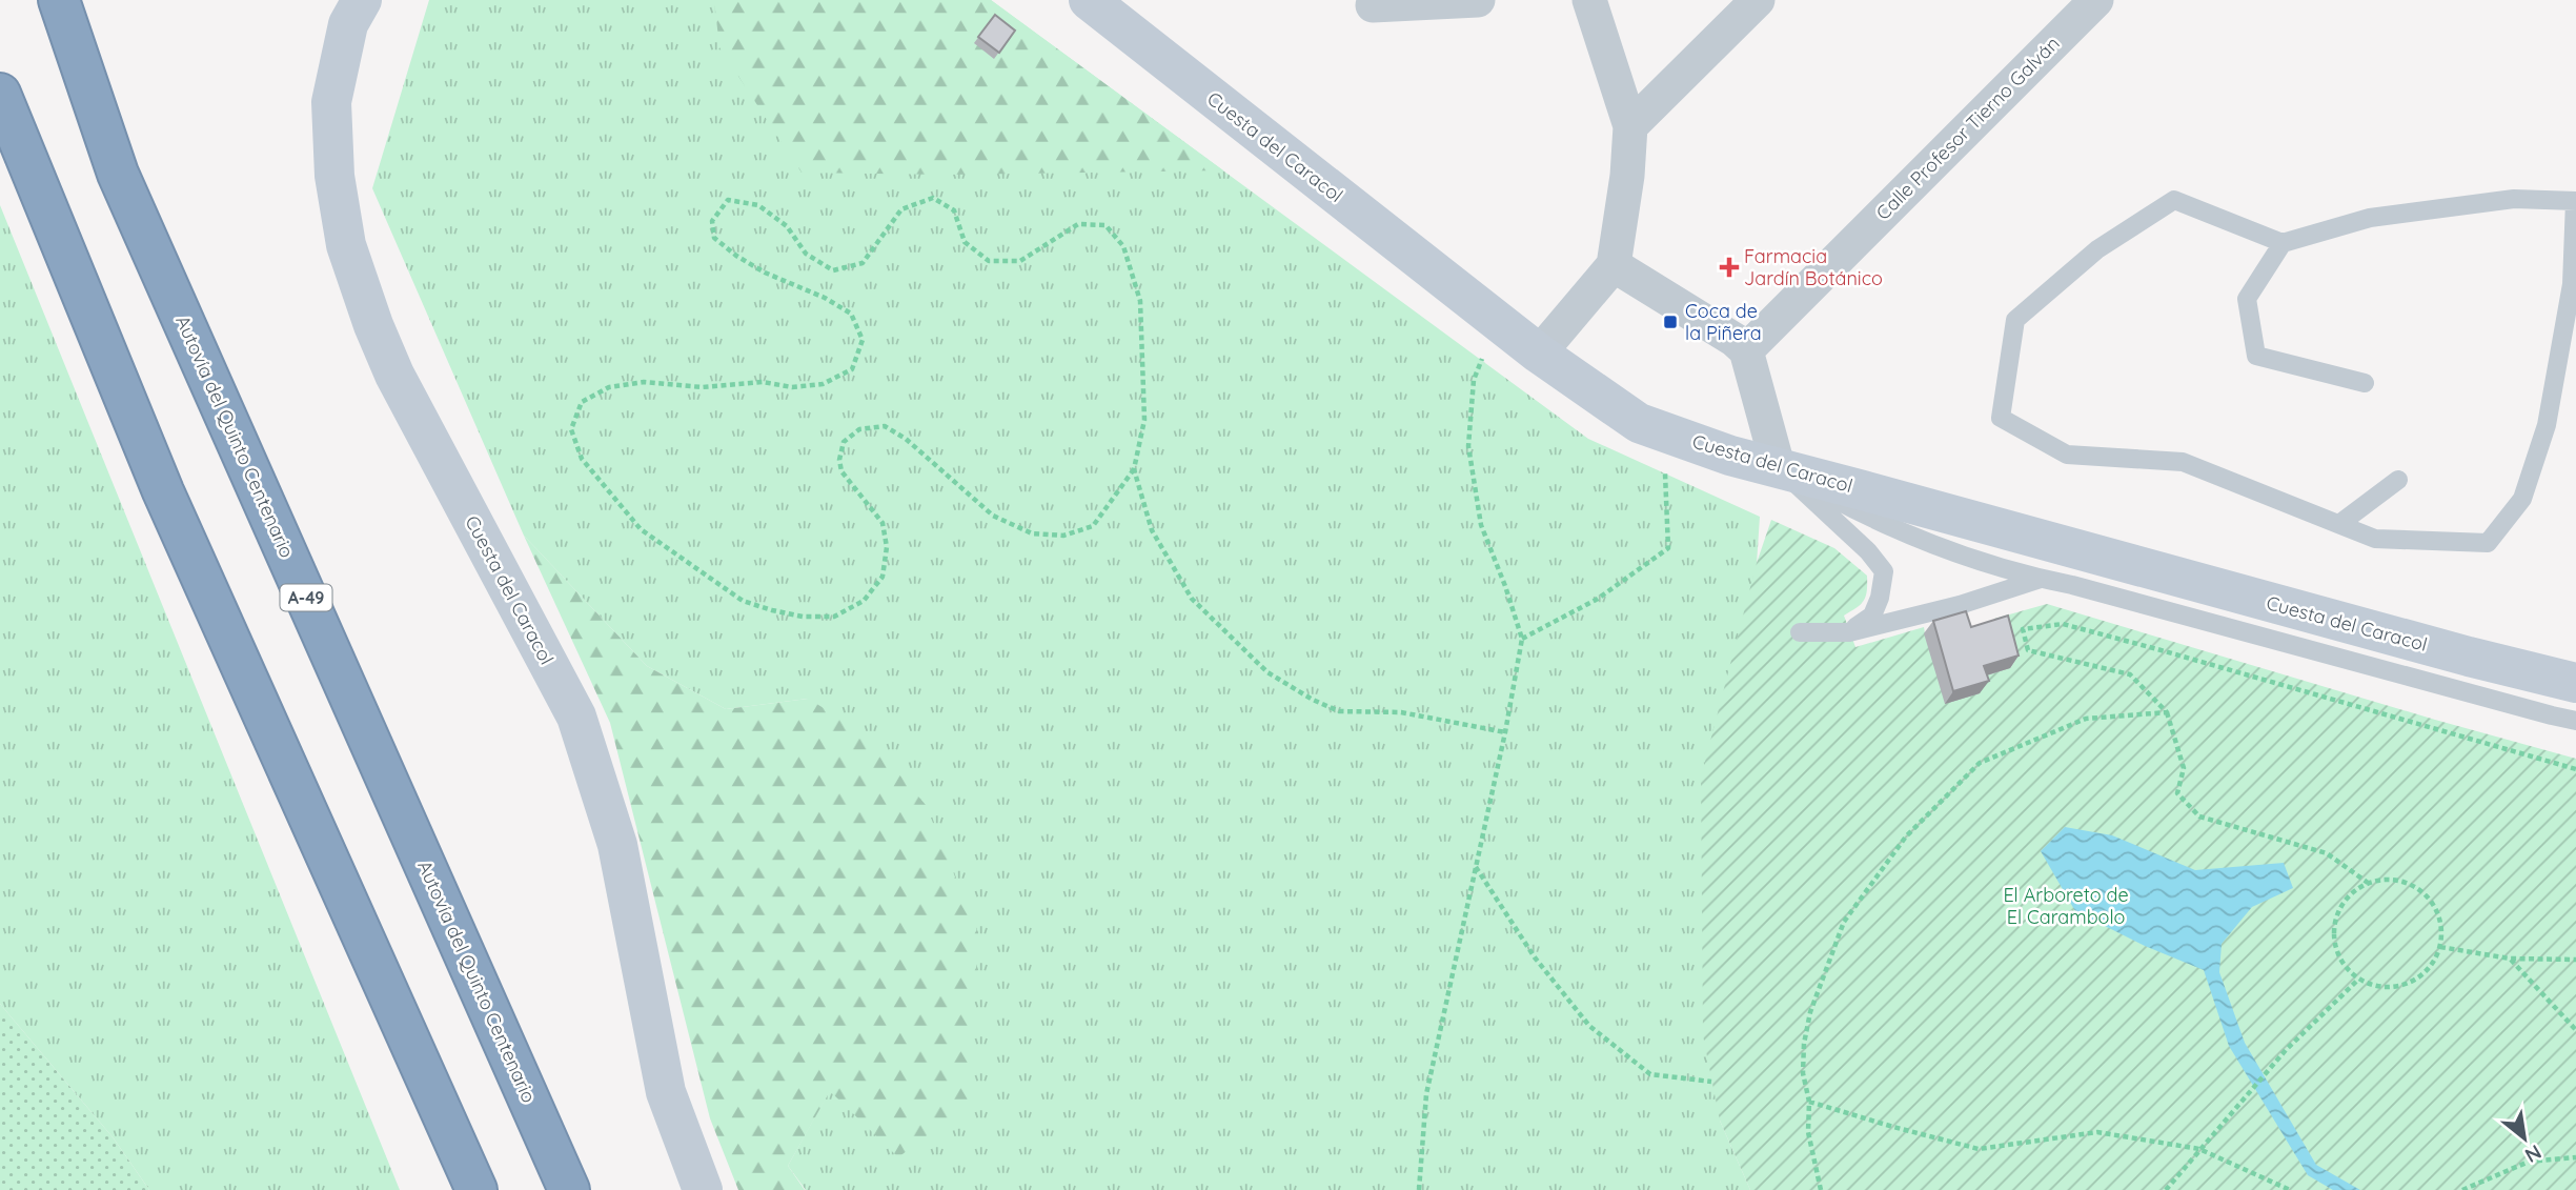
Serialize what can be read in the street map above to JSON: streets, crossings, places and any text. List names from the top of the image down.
{
  "streets": {
    "highway": ["Autovía del Quinto Centenario", "A-49"],
    "main road": ["Cuesta del Caracol"],
    "street": ["Calle Profesor Tierno Galván"]
  },
  "parks": ["El Arboreto de El Carambolo"],
  "places": {
    "health": ["Farmacia Jardín Botánico"],
    "transit": ["Coca de la Piñera"]
  },
  "north": "bottom right"
}
